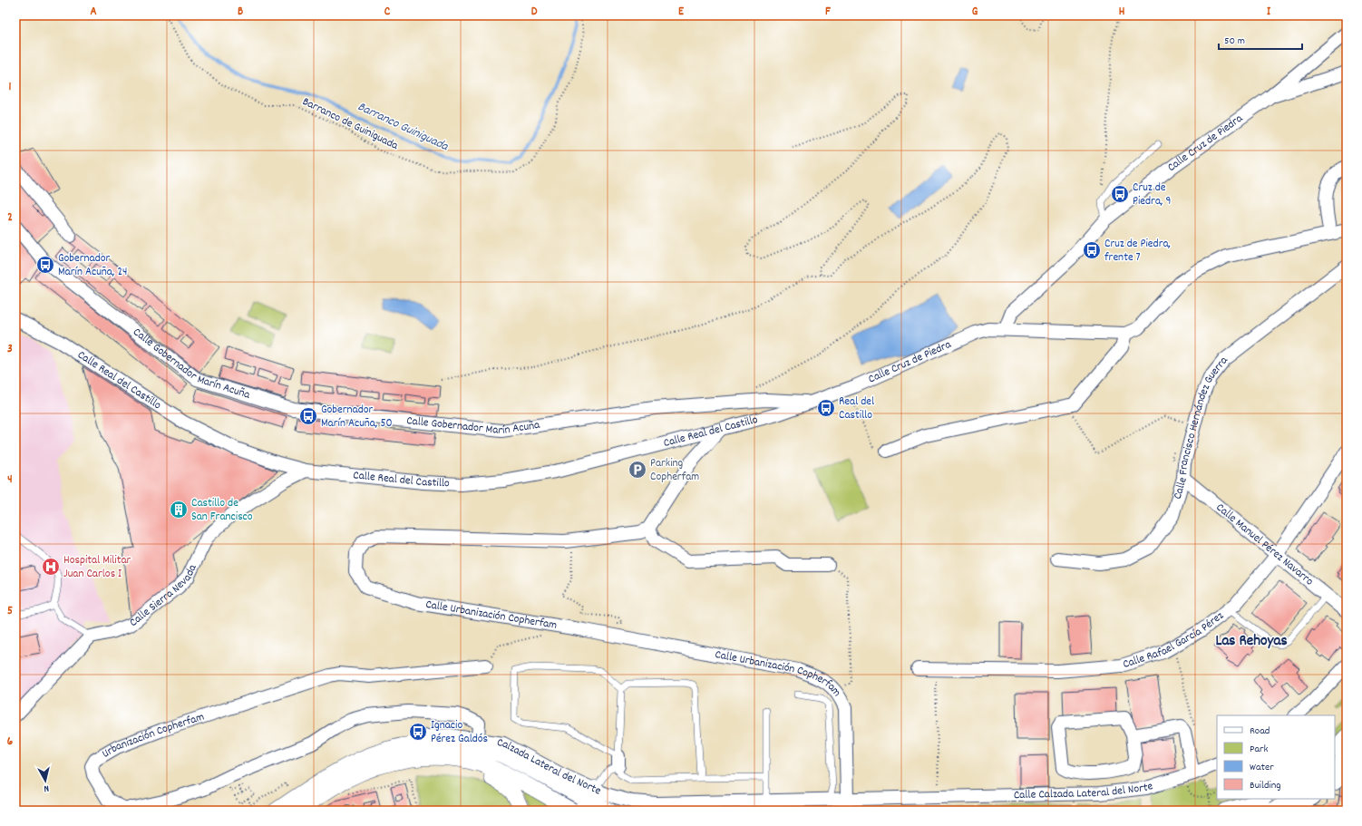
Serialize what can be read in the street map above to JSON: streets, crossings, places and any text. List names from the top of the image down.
{
  "streets": {
    "street": [
      "Calle Cruz de Piedra",
      "Calle Gobernador Marín Acuña",
      "Calle Real del Castillo",
      "Calle Francisco Hernández Guerra",
      "Calle Manuel Pérez Navarro",
      "Calle Sierra Nevada",
      "Calle Urbanización Copherfam",
      "Calle Rafael García Pérez",
      "Urbanización Copherfam",
      "Calzada Lateral del Norte",
      "Calle Calzada Lateral del Norte"
    ],
    "path": ["Barranco de Guiniguada"]
  },
  "crossings": [
    ["Calle Cruz de Piedra", "Calle Gobernador Marín Acuña"],
    ["Calle Cruz de Piedra", "Calle Real del Castillo"],
    ["Calle Gobernador Marín Acuña", "Calle Real del Castillo"],
    ["Calle Real del Castillo", "Calle Sierra Nevada"],
    ["Calle Francisco Hernández Guerra", "Calle Manuel Pérez Navarro"],
    ["Calle Manuel Pérez Navarro", "Calle Rafael García Pérez"],
    ["Calle Urbanización Copherfam", "Calle Calzada Lateral del Norte"],
    ["Urbanización Copherfam", "Calzada Lateral del Norte"],
    ["Calzada Lateral del Norte", "Calle Calzada Lateral del Norte"]
  ],
  "districts": ["Las Rehoyas"],
  "water": ["Barranco Guiniguada"],
  "places": {
    "bus stop": [
      "Cruz de Piedra, 9",
      "Cruz de Piedra, frente 7",
      "Gobernador Marín Acuña, 24",
      "Real del Castillo",
      "Gobernador Marín Acuña, 50",
      "Ignacio Pérez Galdós"
    ],
    "parking": ["Parking Copherfam"],
    "building": ["Castillo de San Francisco"],
    "hospital": ["Hospital Militar Juan Carlos I"]
  },
  "legend": [
    "Road",
    "Park",
    "Water",
    "Building"
  ],
  "scale_bar": "50 m",
  "north": "bottom",
  "grid": {
    "columns": [
      "A",
      "B",
      "C",
      "D",
      "E",
      "F",
      "G",
      "H",
      "I"
    ],
    "rows": [
      "1",
      "2",
      "3",
      "4",
      "5",
      "6"
    ]
  }
}
